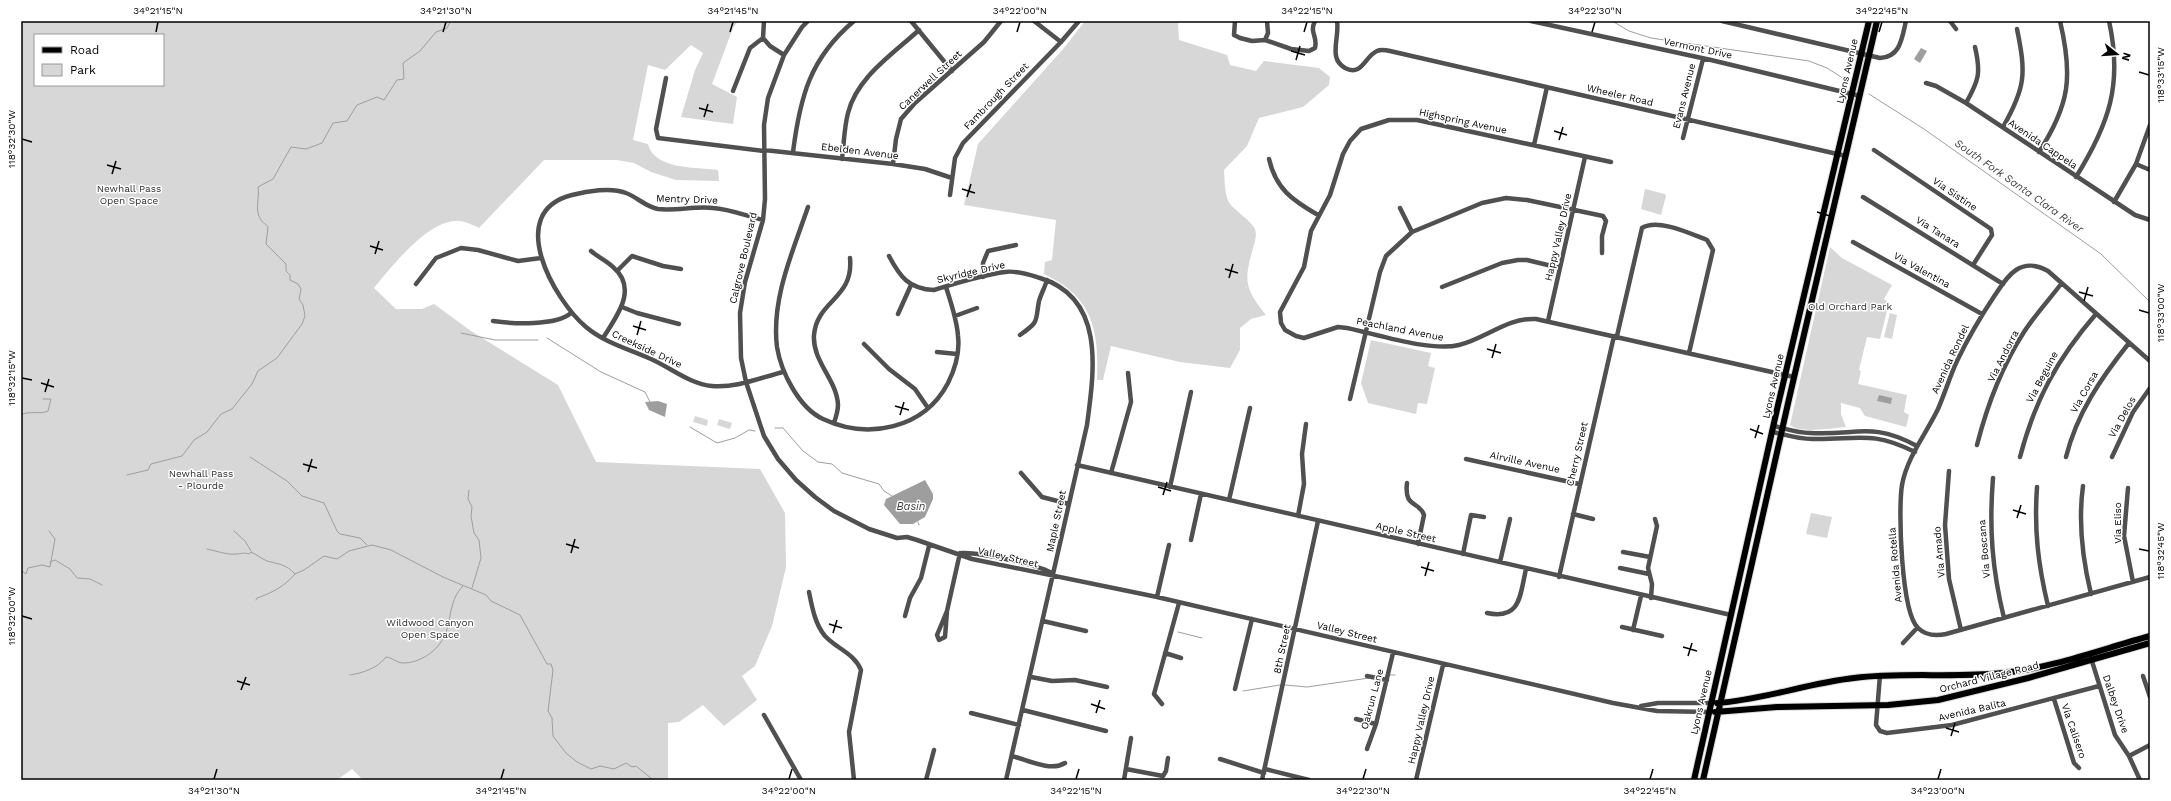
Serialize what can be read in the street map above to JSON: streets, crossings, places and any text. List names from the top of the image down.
{
  "streets": {
    "main road": ["Lyons Avenue", "Orchard Village Road"],
    "street": [
      "Vermont Drive",
      "Canerwell Street",
      "Wheeler Road",
      "Fambrough Street",
      "Evans Avenue",
      "Highspring Avenue",
      "Avenida Cappela",
      "Ebelden Avenue",
      "Via Sistine",
      "Mentry Drive",
      "Via Tanara",
      "Happy Valley Drive",
      "Calgrove Boulevard",
      "Via Valentina",
      "Skyridge Drive",
      "Peachland Avenue",
      "Creekside Drive",
      "Via Andorra",
      "Avenida Rondel",
      "Via Beguine",
      "Via Corsa",
      "Via Delos",
      "Cherry Street",
      "Airville Avenue",
      "Maple Street",
      "Via Eliso",
      "Apple Street",
      "Via Boscana",
      "Via Amado",
      "Valley Street",
      "Avenida Rotella",
      "8th Street",
      "Oakrun Lane",
      "Dalbey Drive",
      "Avenida Balita",
      "Via Calisero"
    ]
  },
  "crossings": [
    ["Vermont Drive", "Lyons Avenue"],
    ["Vermont Drive", "Evans Avenue"],
    ["Lyons Avenue", "Wheeler Road"],
    ["Lyons Avenue", "Peachland Avenue"],
    ["Lyons Avenue", "Apple Street"],
    ["Lyons Avenue", "Valley Street"],
    ["Lyons Avenue", "Orchard Village Road"],
    ["Canerwell Street", "Ebelden Avenue"],
    ["Wheeler Road", "Evans Avenue"],
    ["Fambrough Street", "Ebelden Avenue"],
    ["Highspring Avenue", "Happy Valley Drive"],
    ["Highspring Avenue", "Peachland Avenue"],
    ["Ebelden Avenue", "Calgrove Boulevard"],
    ["Via Sistine", "Via Tanara"],
    ["Mentry Drive", "Calgrove Boulevard"],
    ["Mentry Drive", "Creekside Drive"],
    ["Via Tanara", "Avenida Rondel"],
    ["Happy Valley Drive", "Peachland Avenue"],
    ["Happy Valley Drive", "Valley Street"],
    ["Calgrove Boulevard", "Creekside Drive"],
    ["Calgrove Boulevard", "Valley Street"],
    ["Via Valentina", "Avenida Rondel"],
    ["Skyridge Drive", "Maple Street"],
    ["Peachland Avenue", "Cherry Street"],
    ["Via Andorra", "Avenida Rondel"],
    ["Avenida Rondel", "Avenida Rotella"],
    ["Cherry Street", "Airville Avenue"],
    ["Cherry Street", "Apple Street"],
    ["Maple Street", "Apple Street"],
    ["Maple Street", "Valley Street"],
    ["Apple Street", "8th Street"],
    ["Valley Street", "8th Street"],
    ["Valley Street", "Orchard Village Road"],
    ["Valley Street", "Oakrun Lane"],
    ["Orchard Village Road", "Dalbey Drive"],
    ["Orchard Village Road", "Avenida Balita"],
    ["Dalbey Drive", "Avenida Balita"],
    ["Avenida Balita", "Via Calisero"]
  ],
  "water": ["South Fork Santa Clara River", "Basin"],
  "parks": [
    "Newhall Pass Open Space",
    "Old Orchard Park",
    "Newhall Pass - Plourde",
    "Wildwood Canyon Open Space"
  ],
  "legend": ["Road", "Park"],
  "north": "right",
  "coordinates": [
    "34°21'15\"N",
    "34°21'30\"N",
    "34°21'45\"N",
    "34°22'00\"N",
    "34°22'15\"N",
    "34°22'30\"N",
    "34°22'45\"N",
    "118°33'15\"W",
    "118°32'30\"W",
    "118°33'00\"W",
    "118°32'15\"W",
    "118°32'45\"W",
    "118°32'00\"W",
    "34°23'00\"N"
  ]
}
